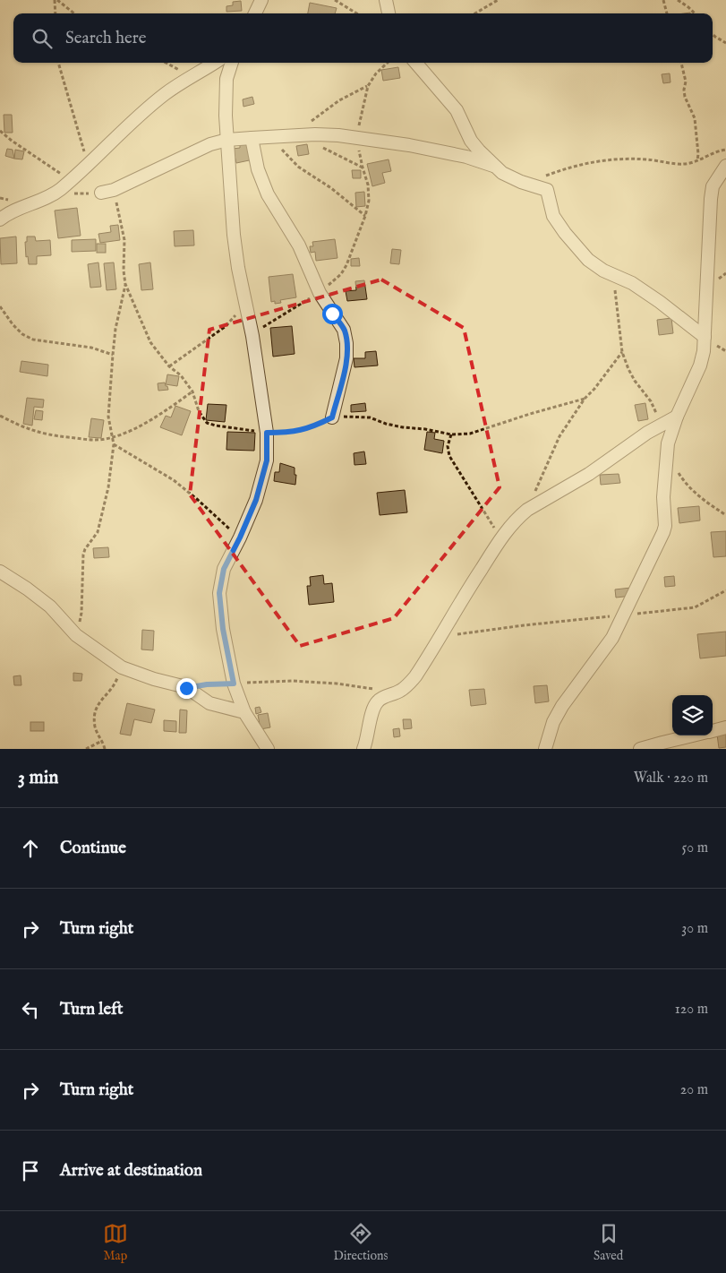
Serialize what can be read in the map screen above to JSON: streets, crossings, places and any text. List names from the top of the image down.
{
  "page": {
    "search": "Search here",
    "heading": ["3 min", "Walk · 220 m"],
    "list": [
      ["Continue", "50 m"],
      ["Turn right", "30 m"],
      ["Turn left", "120 m"],
      ["Turn right", "20 m"],
      "Arrive at destination"
    ],
    "nav": ["Map", "Directions", "Saved"]
  }
}
